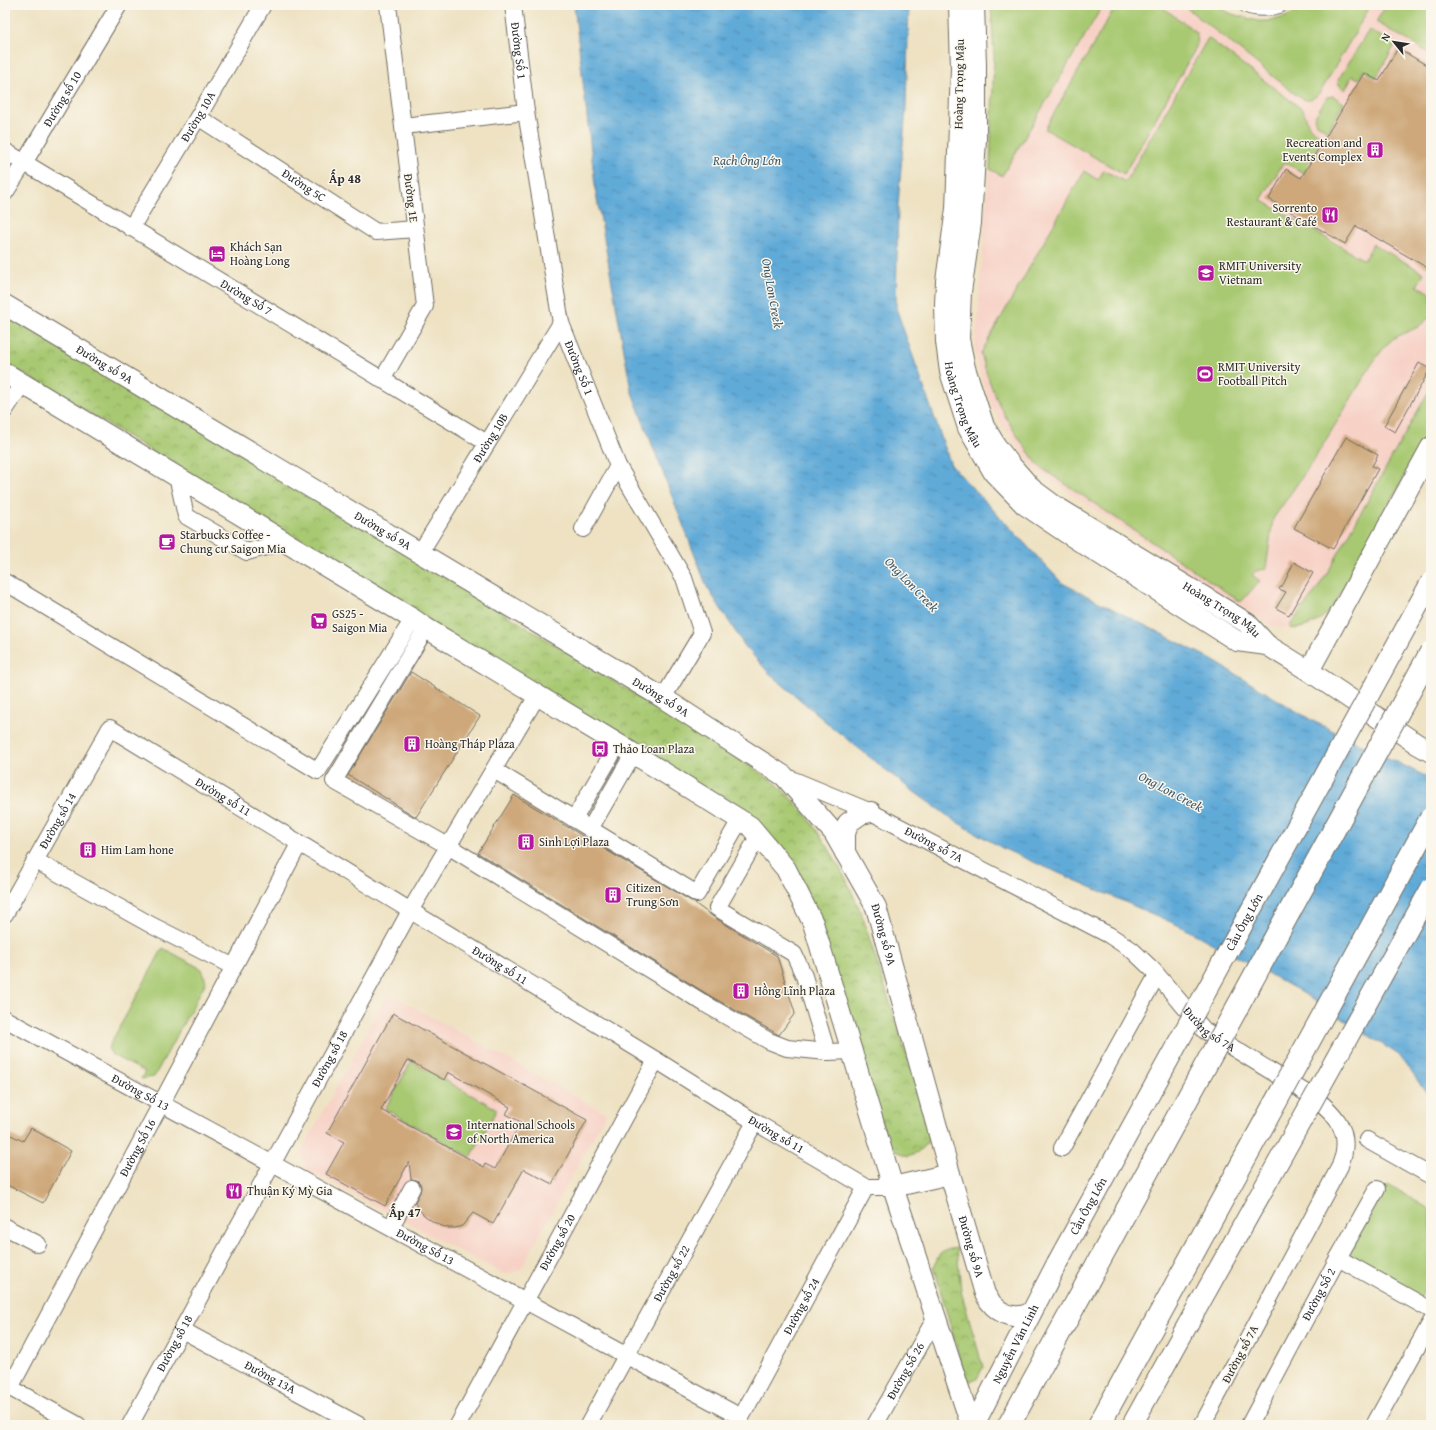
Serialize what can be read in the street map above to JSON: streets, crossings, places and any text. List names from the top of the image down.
{
  "streets": {
    "main road": [
      "Hoàng Trọng Mậu",
      "Đường số 9A",
      "Cầu Ông Lớn",
      "Nguyễn Văn Linh"
    ],
    "street": [
      "Đường Số 1",
      "Đường số 10",
      "Đường 10A",
      "Đường 5C",
      "Đường 1E",
      "Đường Số 7",
      "Đường 10B",
      "Đường số 11",
      "Đường số 14",
      "Đường số 7A",
      "Đường số 18",
      "Đường Số 13",
      "Đường Số 16",
      "Đường số 20",
      "Đường số 22",
      "Đường Số 2",
      "Đường số 24",
      "Đường Số 26",
      "Đường 13A"
    ]
  },
  "crossings": [
    ["Đường Số 1", "Đường số 9A"],
    ["Đường Số 1", "Đường 10B"],
    ["Đường số 10", "Đường Số 7"],
    ["Đường 10A", "Đường 5C"],
    ["Đường 10A", "Đường Số 7"],
    ["Đường 5C", "Đường 1E"],
    ["Đường 1E", "Đường Số 7"],
    ["Đường Số 7", "Đường 10B"],
    ["Đường số 9A", "Đường 10B"],
    ["Đường số 9A", "Đường số 7A"],
    ["Đường số 9A", "Nguyễn Văn Linh"],
    ["Đường số 11", "Đường số 14"],
    ["Đường số 11", "Đường số 18"],
    ["Đường số 11", "Đường Số 16"],
    ["Đường số 11", "Đường số 20"],
    ["Đường số 11", "Đường số 22"],
    ["Đường số 11", "Đường số 24"],
    ["Cầu Ông Lớn", "Nguyễn Văn Linh"],
    ["Đường số 18", "Đường Số 13"],
    ["Đường số 18", "Đường 13A"],
    ["Đường Số 13", "Đường Số 16"],
    ["Đường Số 13", "Đường số 20"],
    ["Đường Số 13", "Đường số 22"],
    ["Đường Số 13", "Đường số 24"]
  ],
  "districts": ["Ấp 48", "Ấp 47"],
  "water": ["Rạch Ông Lớn", "Ong Lon Creek"],
  "places": {
    "building": [
      "Recreation and Events Complex",
      "Hoàng Tháp Plaza",
      "Sinh Lợi Plaza",
      "Him Lam hone",
      "Citizen Trung Sơn",
      "Hồng Lĩnh Plaza"
    ],
    "restaurant": ["Sorrento Restaurant & Café", "Thuận Ký Mỳ Gia"],
    "hotel": ["Khách Sạn Hoàng Long"],
    "school or university": ["RMIT University Vietnam", "International Schools of North America"],
    "sports": ["RMIT University Football Pitch"],
    "cafe": ["Starbucks Coffee - Chung cư Saigon Mia"],
    "supermarket": ["GS25 - Saigon Mia"],
    "bus stop": ["Thảo Loan Plaza"]
  },
  "north": "top left"
}
